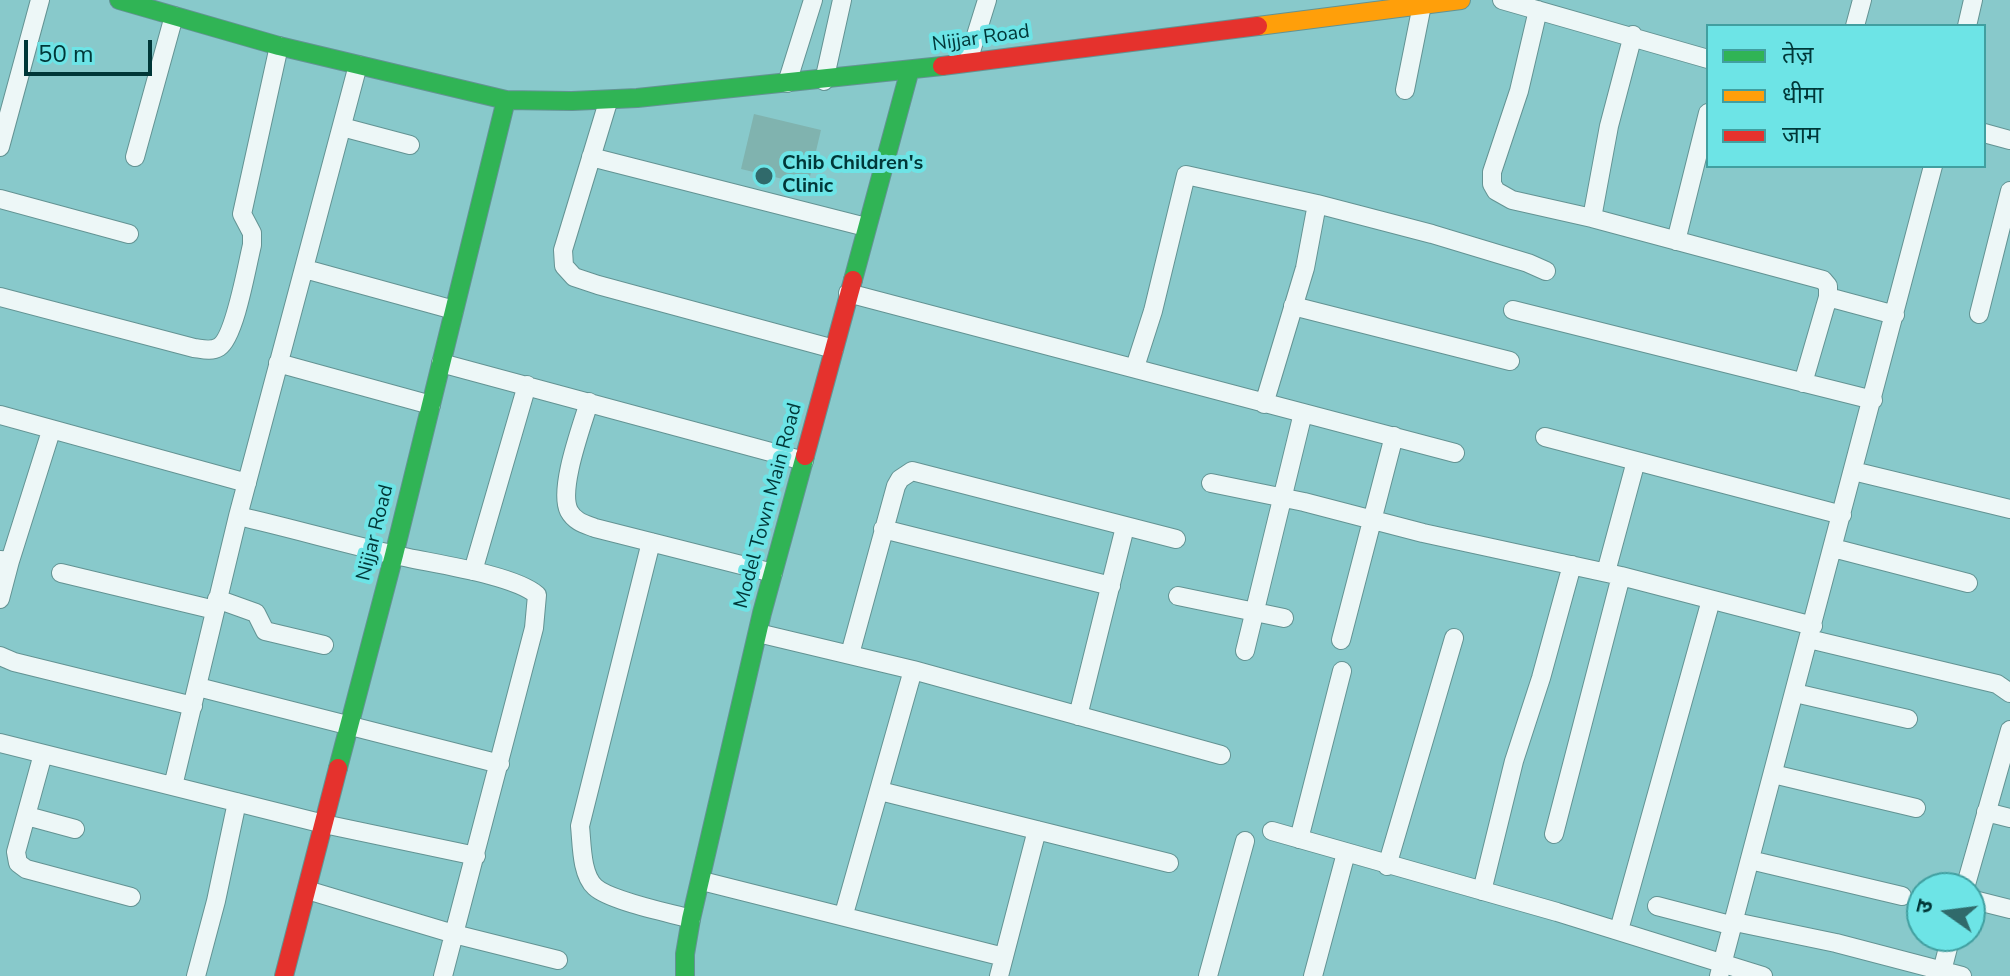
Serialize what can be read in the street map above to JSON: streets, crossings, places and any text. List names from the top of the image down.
{
  "streets": {
    "street": ["Nijjar Road", "Model Town Main Road"]
  },
  "crossings": [
    ["Nijjar Road", "Model Town Main Road"]
  ],
  "places": ["Chib Children's Clinic"],
  "legend": ["तेज़", "धीमा", "जाम"],
  "scale_bar": "50 m",
  "north": "left"
}
